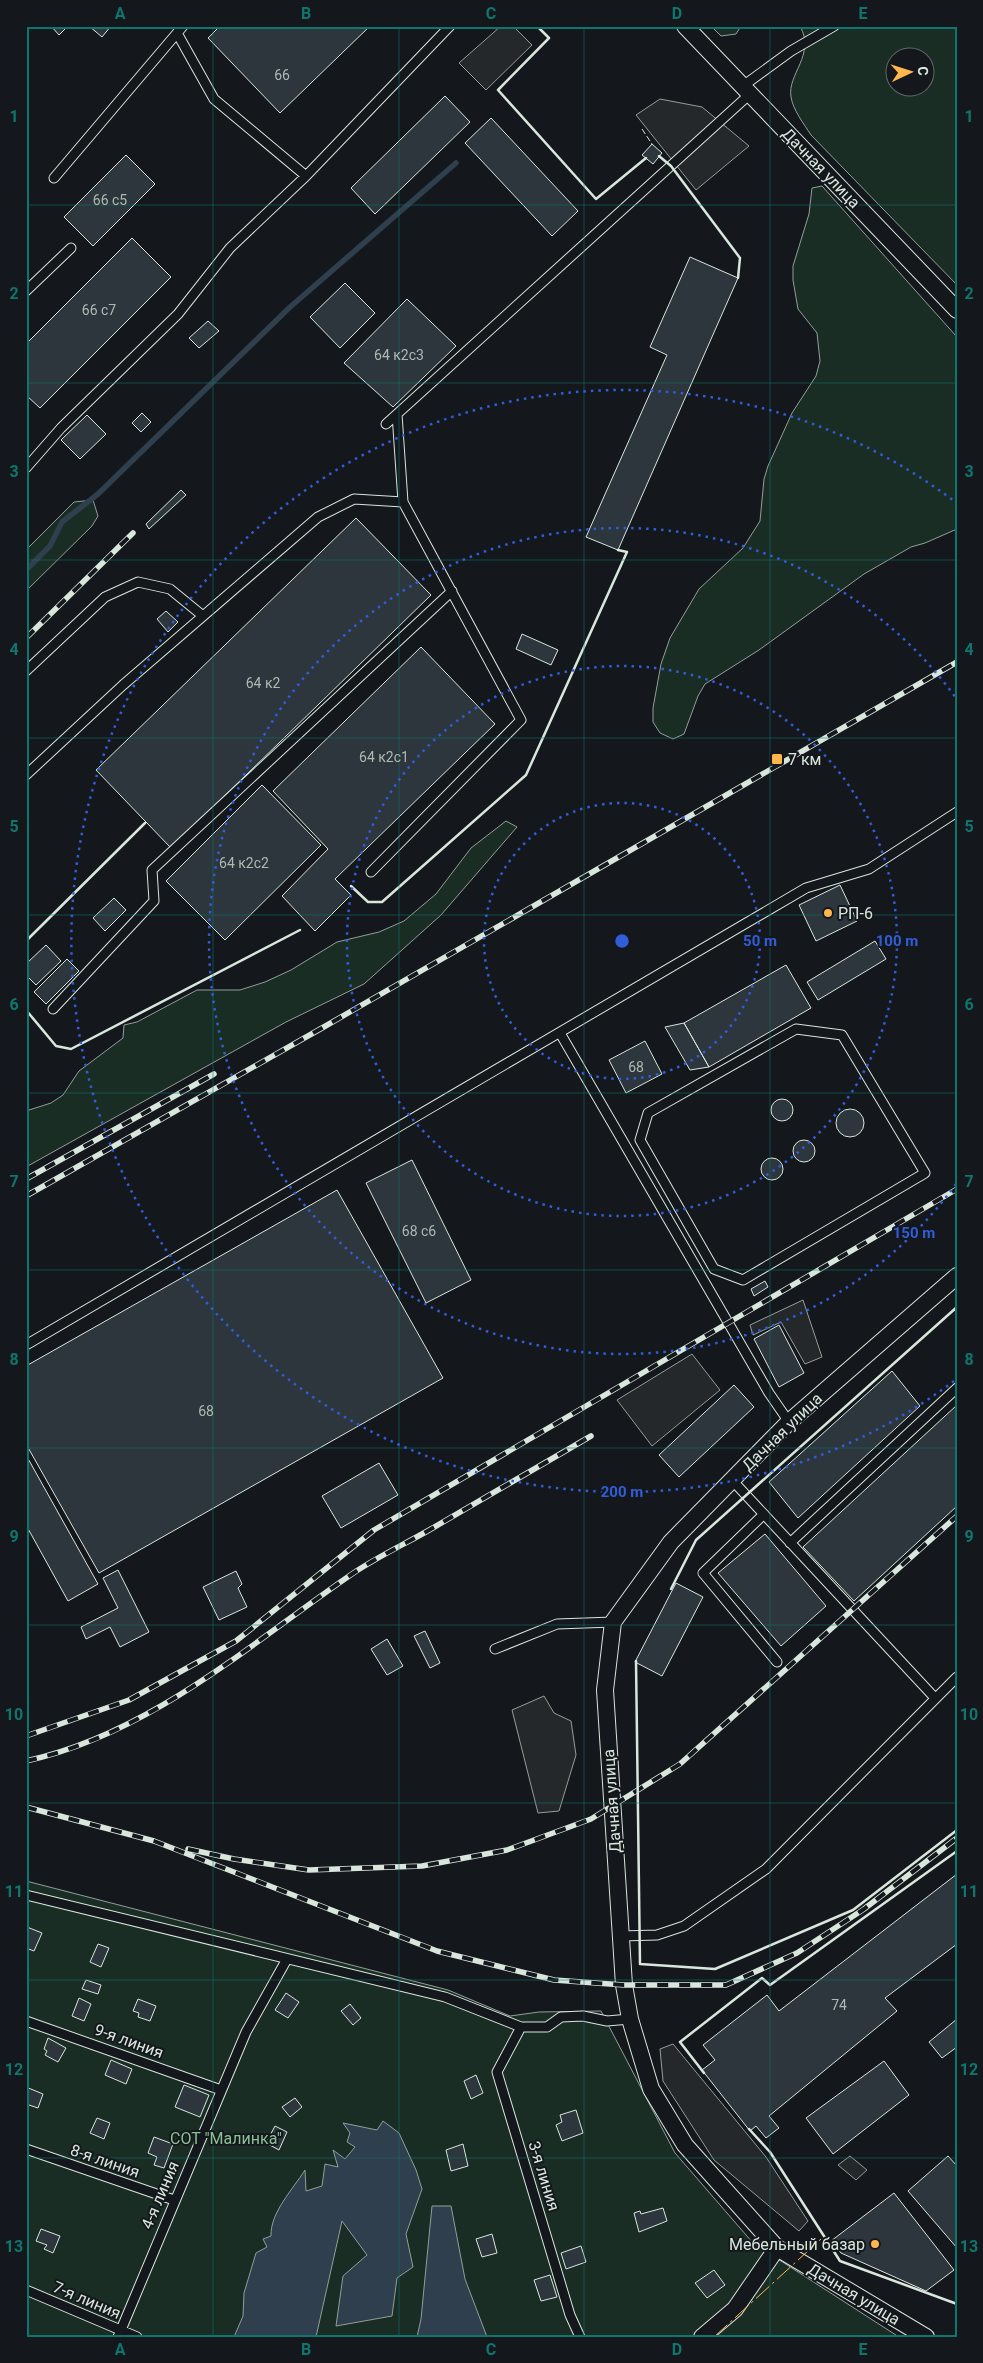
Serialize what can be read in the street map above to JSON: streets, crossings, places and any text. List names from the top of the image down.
{
  "streets": {
    "street": ["Дачная улица"],
    "lane": [
      "9-я линия",
      "8-я линия",
      "3-я линия",
      "4-я линия",
      "7-я линия"
    ]
  },
  "crossings": [
    ["9-я линия", "4-я линия"],
    ["8-я линия", "4-я линия"],
    ["4-я линия", "7-я линия"]
  ],
  "parks": ["СОТ \"Малинка\""],
  "places": {
    "transit": ["7 км"],
    "other": ["РП-6", "Мебельный базар"]
  },
  "house_numbers": [
    "66",
    "66 с5",
    "66 с7",
    "64 к2с3",
    "64 к2",
    "64 к2с1",
    "64 к2с2",
    "68",
    "68 с6",
    "68",
    "74"
  ],
  "north": "right",
  "grid": {
    "columns": [
      "A",
      "B",
      "C",
      "D",
      "E"
    ],
    "rows": [
      "1",
      "2",
      "3",
      "4",
      "5",
      "6",
      "7",
      "8",
      "9",
      "10",
      "11",
      "12",
      "13"
    ]
  },
  "rings": [
    "50 m",
    "100 m",
    "150 m",
    "200 m"
  ]
}
